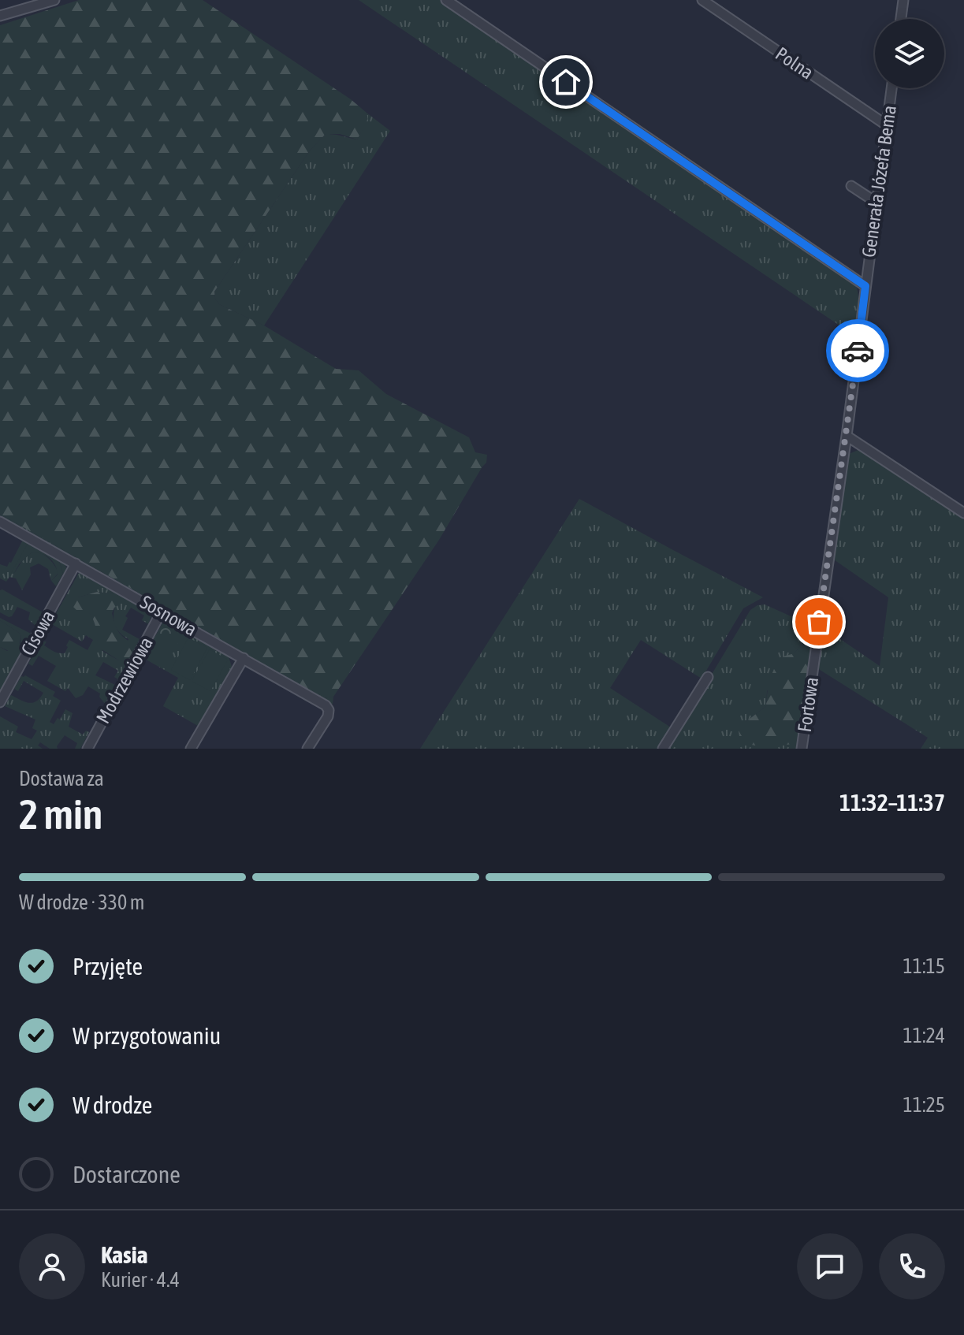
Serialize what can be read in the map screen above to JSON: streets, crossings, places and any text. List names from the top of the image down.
{
  "streets": {
    "street": [
      "Polna",
      "Generała Józefa Bema",
      "Sosnowa",
      "Cisowa",
      "Modrzewiowa",
      "Fortowa"
    ]
  },
  "crossings": [
    ["Polna", "Generała Józefa Bema"],
    ["Generała Józefa Bema", "Fortowa"],
    ["Sosnowa", "Cisowa"],
    ["Sosnowa", "Modrzewiowa"]
  ],
  "page": {
    "heading": ["2 min", "Dostawa za", "11:32–11:37"],
    "panel": ["Kasia", "Kurier · 4.4"],
    "bar": "W drodze · 330 m",
    "list": [
      ["Przyjęte", "11:15"],
      ["W przygotowaniu", "11:24"],
      ["W drodze", "11:25"],
      "Dostarczone"
    ]
  }
}
